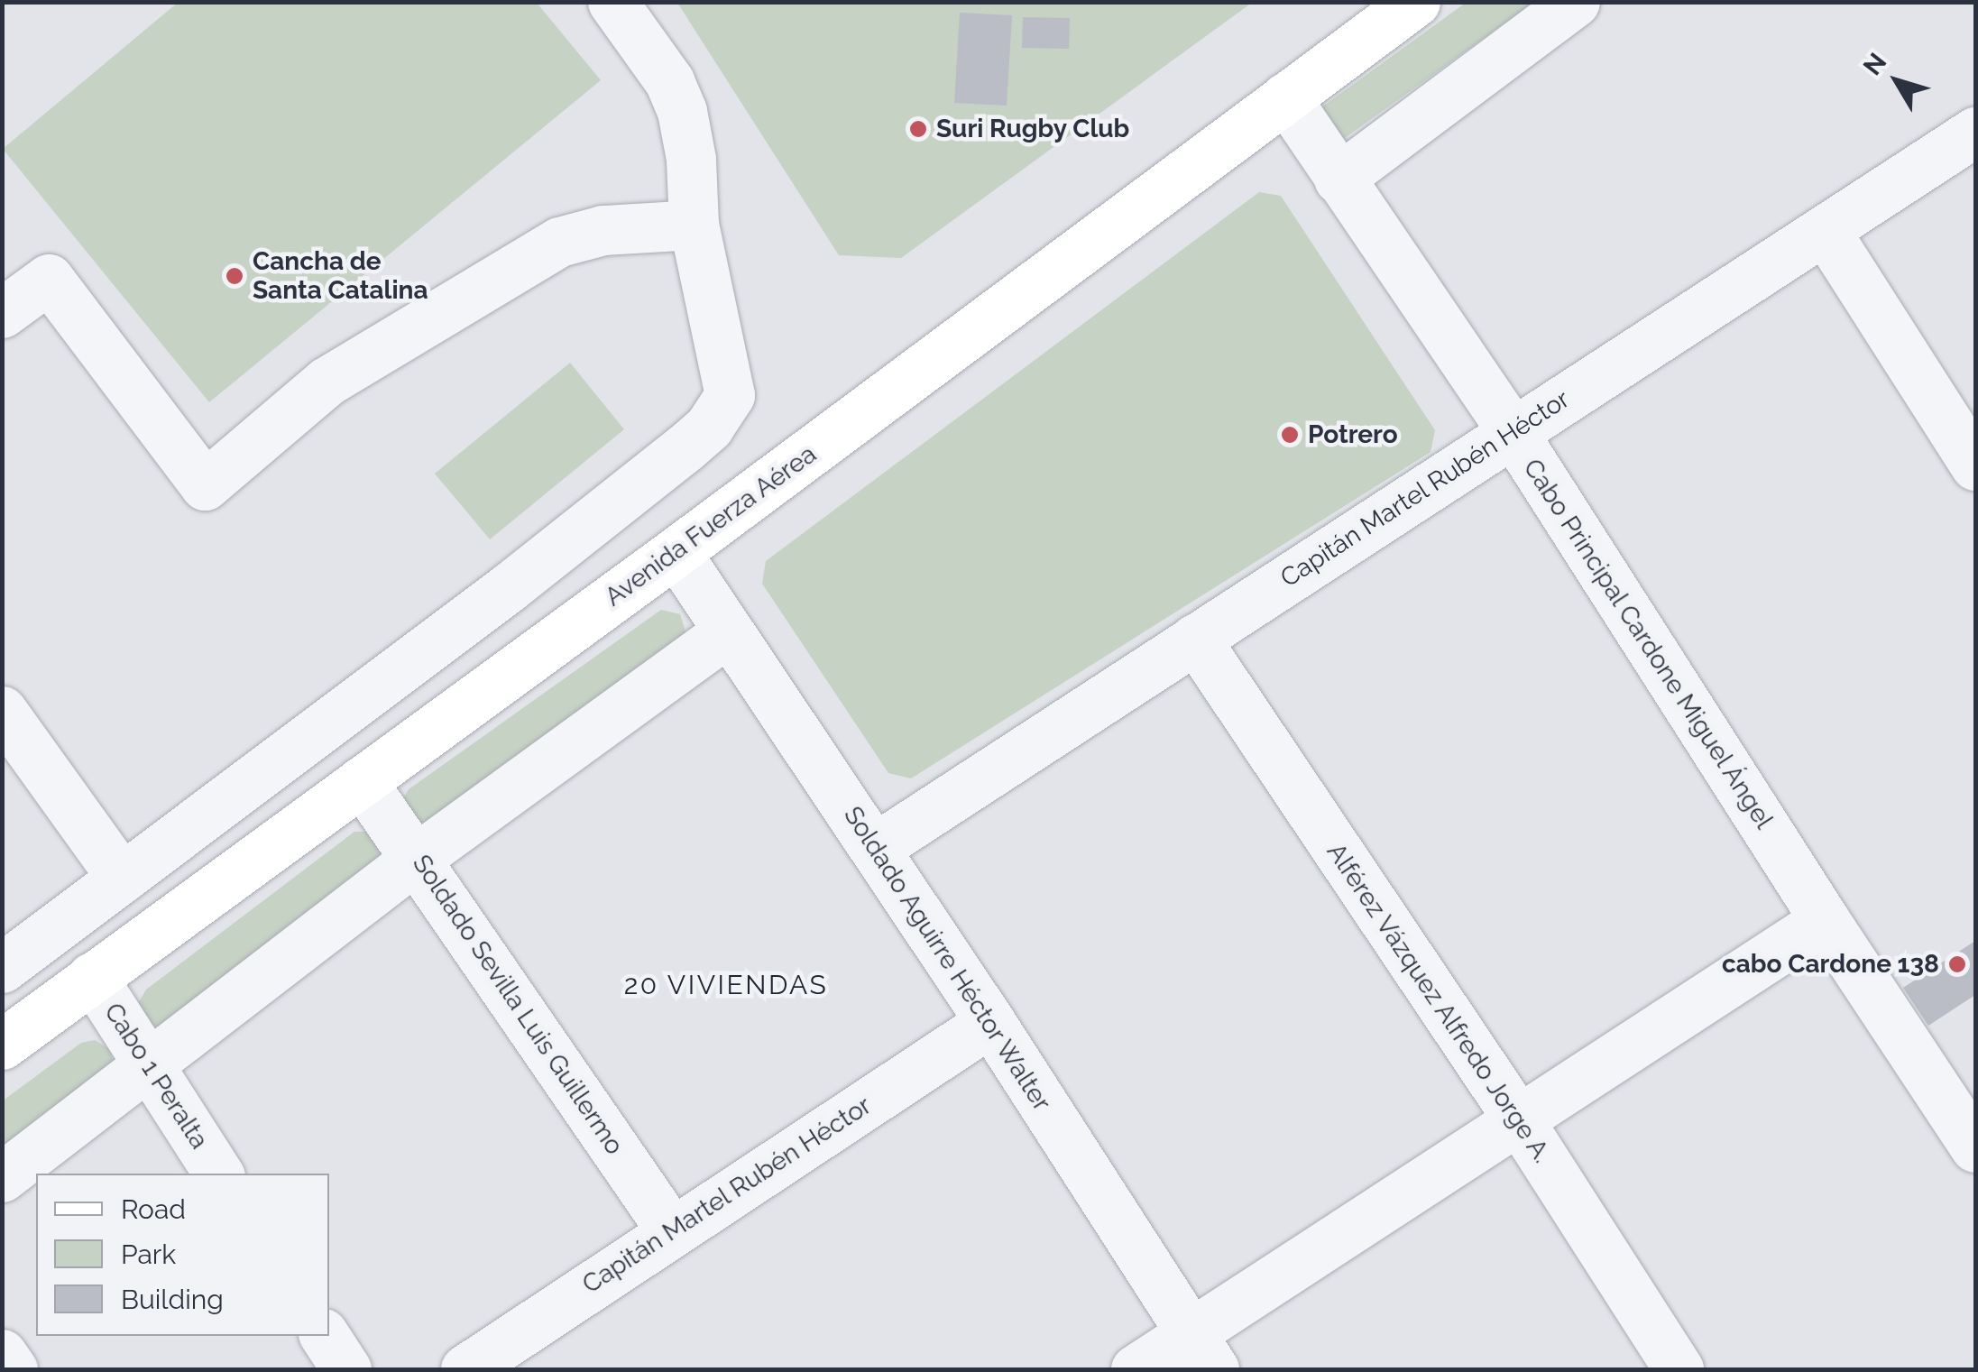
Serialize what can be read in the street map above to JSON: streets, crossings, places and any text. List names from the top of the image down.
{
  "streets": {
    "main road": ["Avenida Fuerza Aérea"],
    "street": [
      "Capitán Martel Rubén Héctor",
      "Cabo Principal Cardone Miguel Ángel",
      "Soldado Aguirre Héctor Walter",
      "Alférez Vázquez Alfredo Jorge A.",
      "Soldado Sevilla Luis Guillermo",
      "Cabo 1 Peralta"
    ]
  },
  "crossings": [
    ["Capitán Martel Rubén Héctor", "Cabo Principal Cardone Miguel Ángel"],
    ["Capitán Martel Rubén Héctor", "Soldado Aguirre Héctor Walter"],
    ["Capitán Martel Rubén Héctor", "Alférez Vázquez Alfredo Jorge A."],
    ["Capitán Martel Rubén Héctor", "Soldado Sevilla Luis Guillermo"],
    ["Avenida Fuerza Aérea", "Cabo Principal Cardone Miguel Ángel"],
    ["Avenida Fuerza Aérea", "Soldado Aguirre Héctor Walter"],
    ["Avenida Fuerza Aérea", "Soldado Sevilla Luis Guillermo"],
    ["Avenida Fuerza Aérea", "Cabo 1 Peralta"]
  ],
  "districts": ["20 VIVIENDAS"],
  "places": [
    "Suri Rugby Club",
    "Cancha de Santa Catalina",
    "Potrero",
    "cabo Cardone 138"
  ],
  "legend": ["Road", "Park", "Building"],
  "north": "top left"
}
